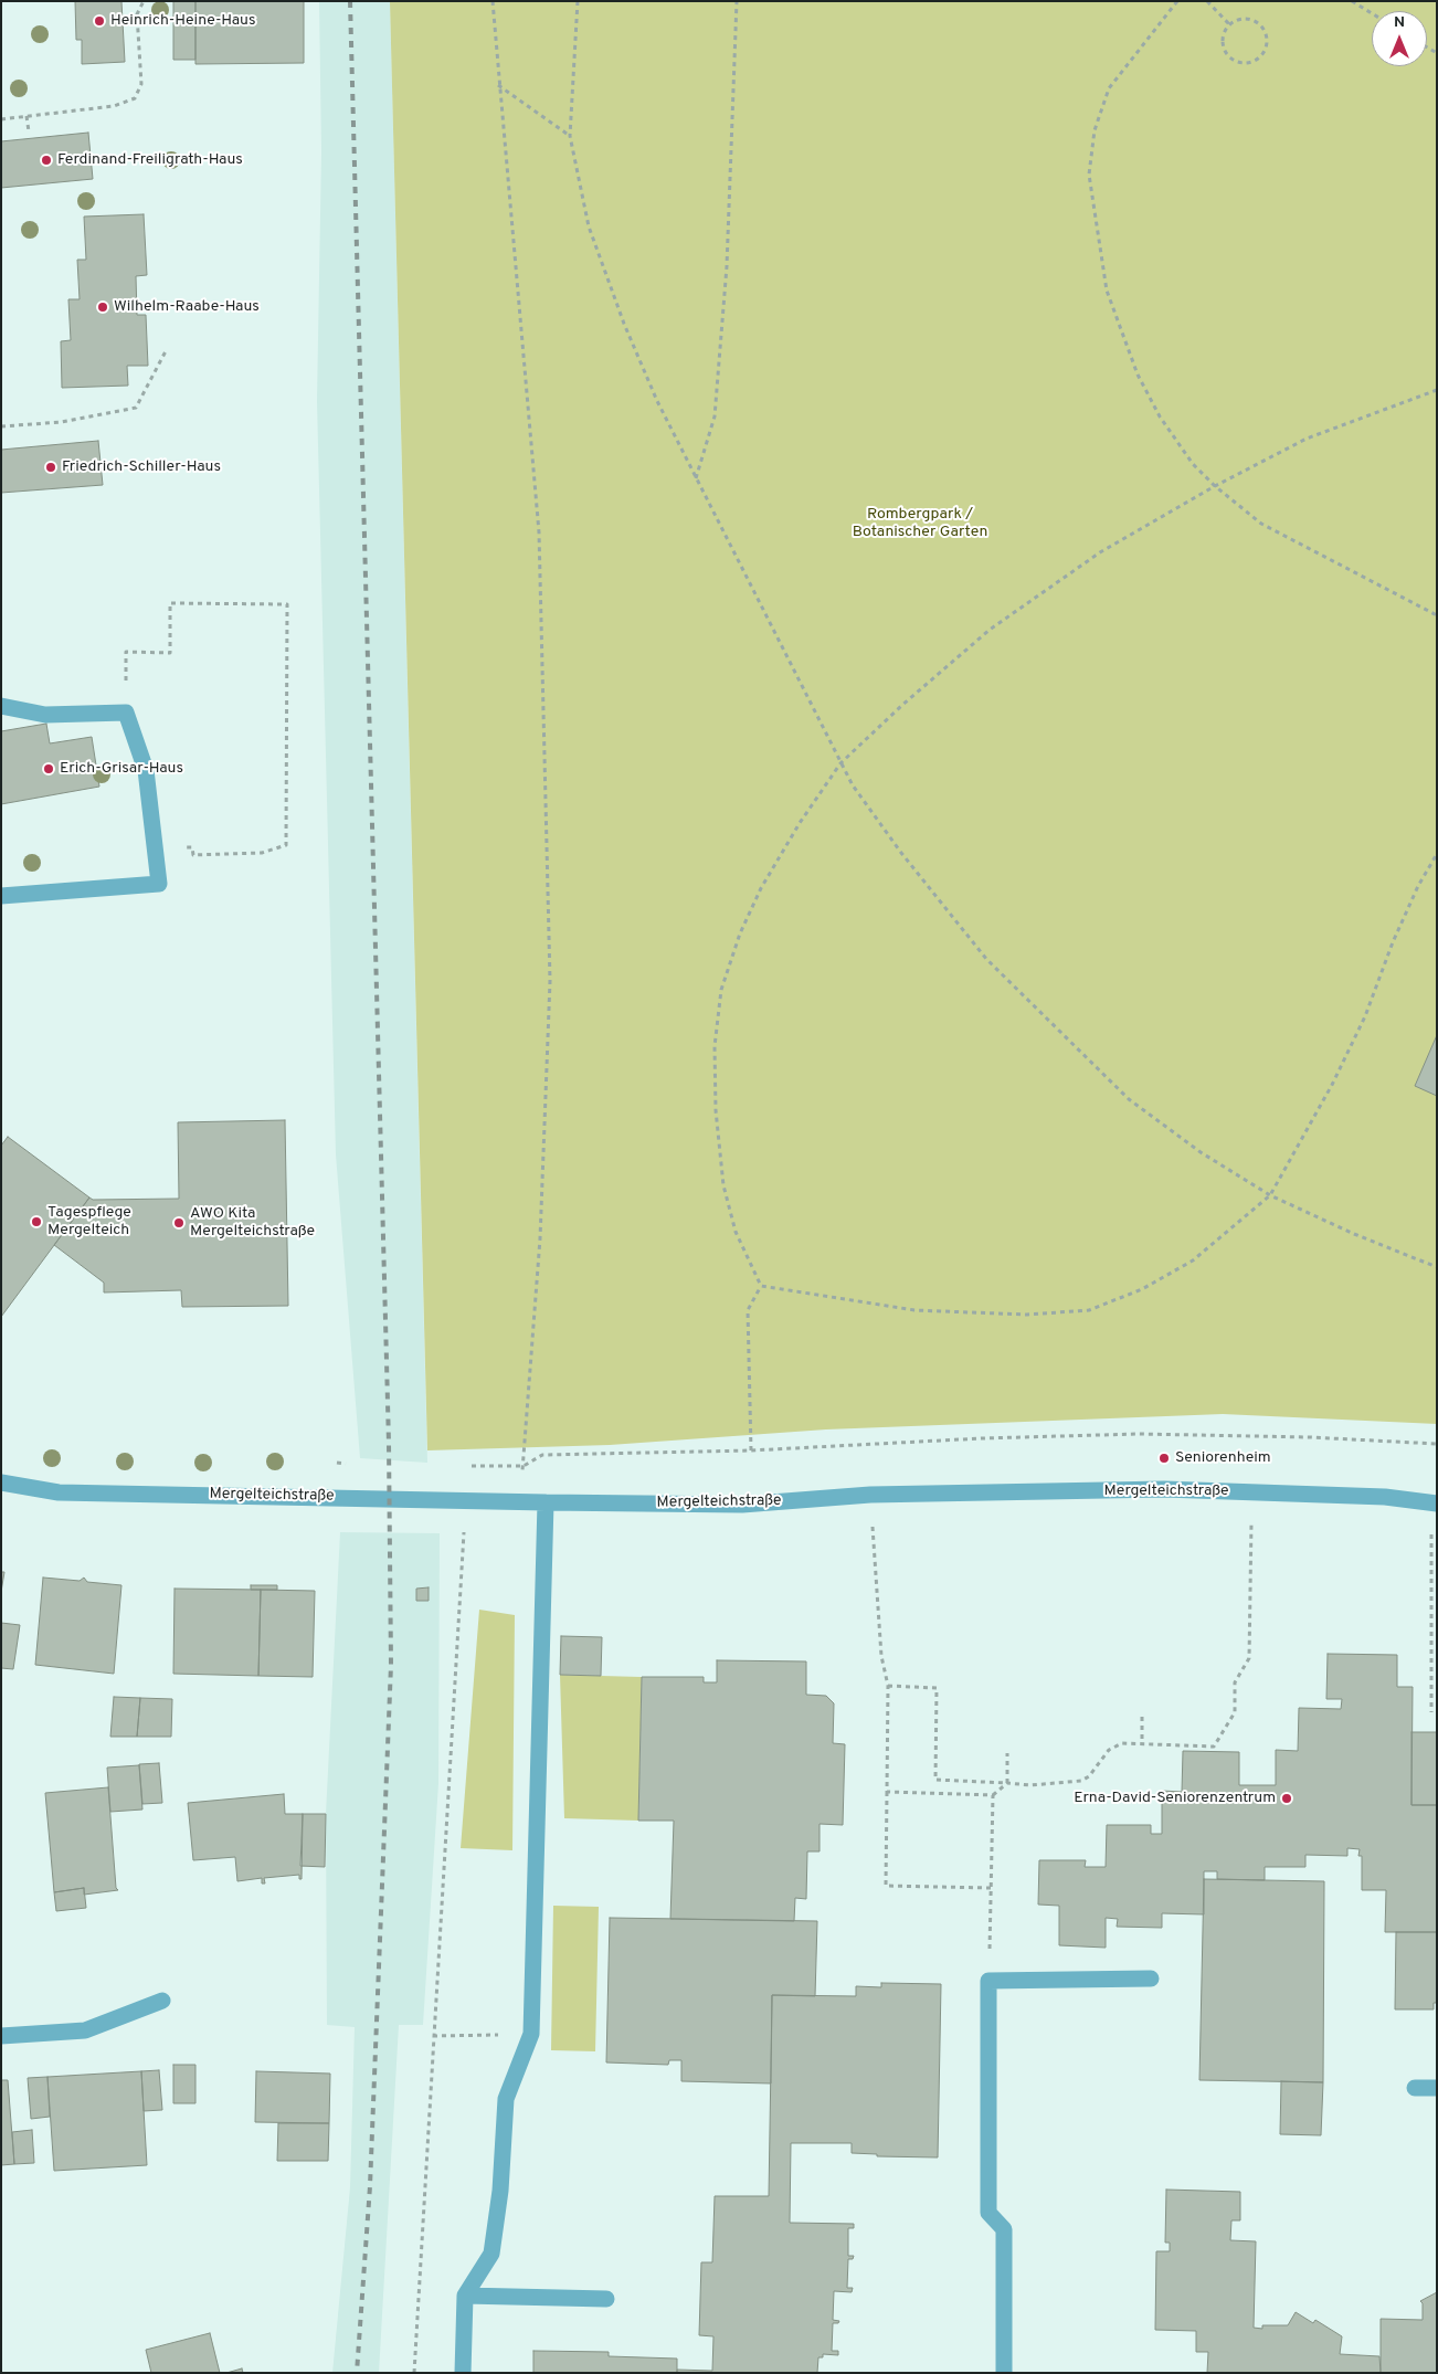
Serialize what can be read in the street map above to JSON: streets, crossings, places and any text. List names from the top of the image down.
{
  "streets": {
    "street": ["Mergelteichstraße"]
  },
  "parks": ["Rombergpark / Botanischer Garten"],
  "places": [
    "Heinrich-Heine-Haus",
    "Ferdinand-Freiligrath-Haus",
    "Wilhelm-Raabe-Haus",
    "Friedrich-Schiller-Haus",
    "Erich-Grisar-Haus",
    "Tagespflege Mergelteich",
    "AWO Kita Mergelteichstraße",
    "Seniorenheim",
    "Erna-David-Seniorenzentrum"
  ],
  "north": "top"
}
